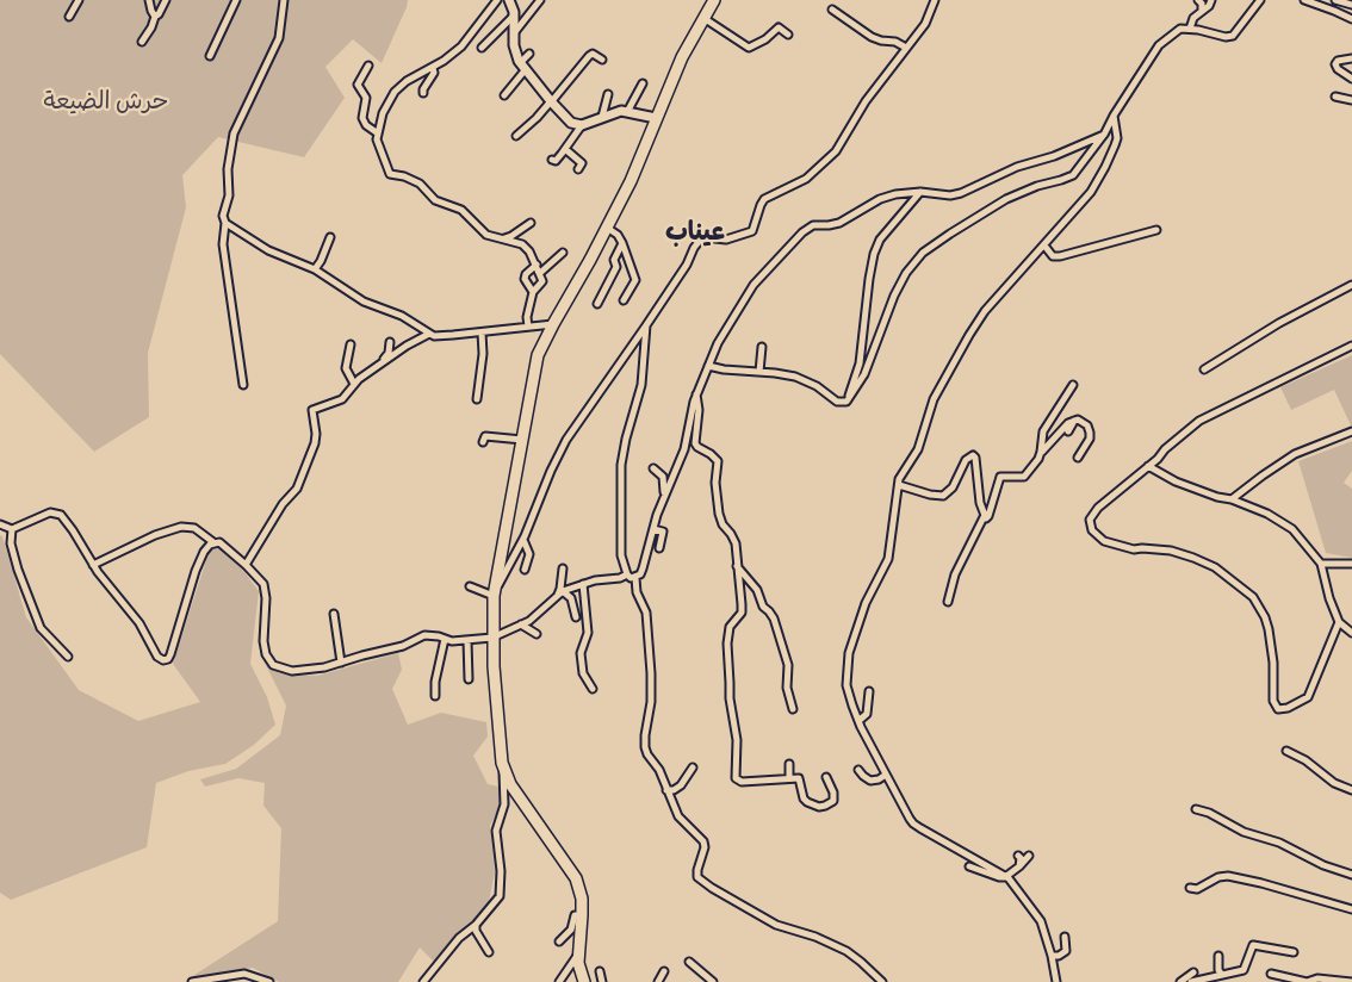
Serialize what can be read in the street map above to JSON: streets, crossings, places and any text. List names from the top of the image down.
{
  "districts": ["عيناب"],
  "parks": ["حرش الضيعة"]
}
